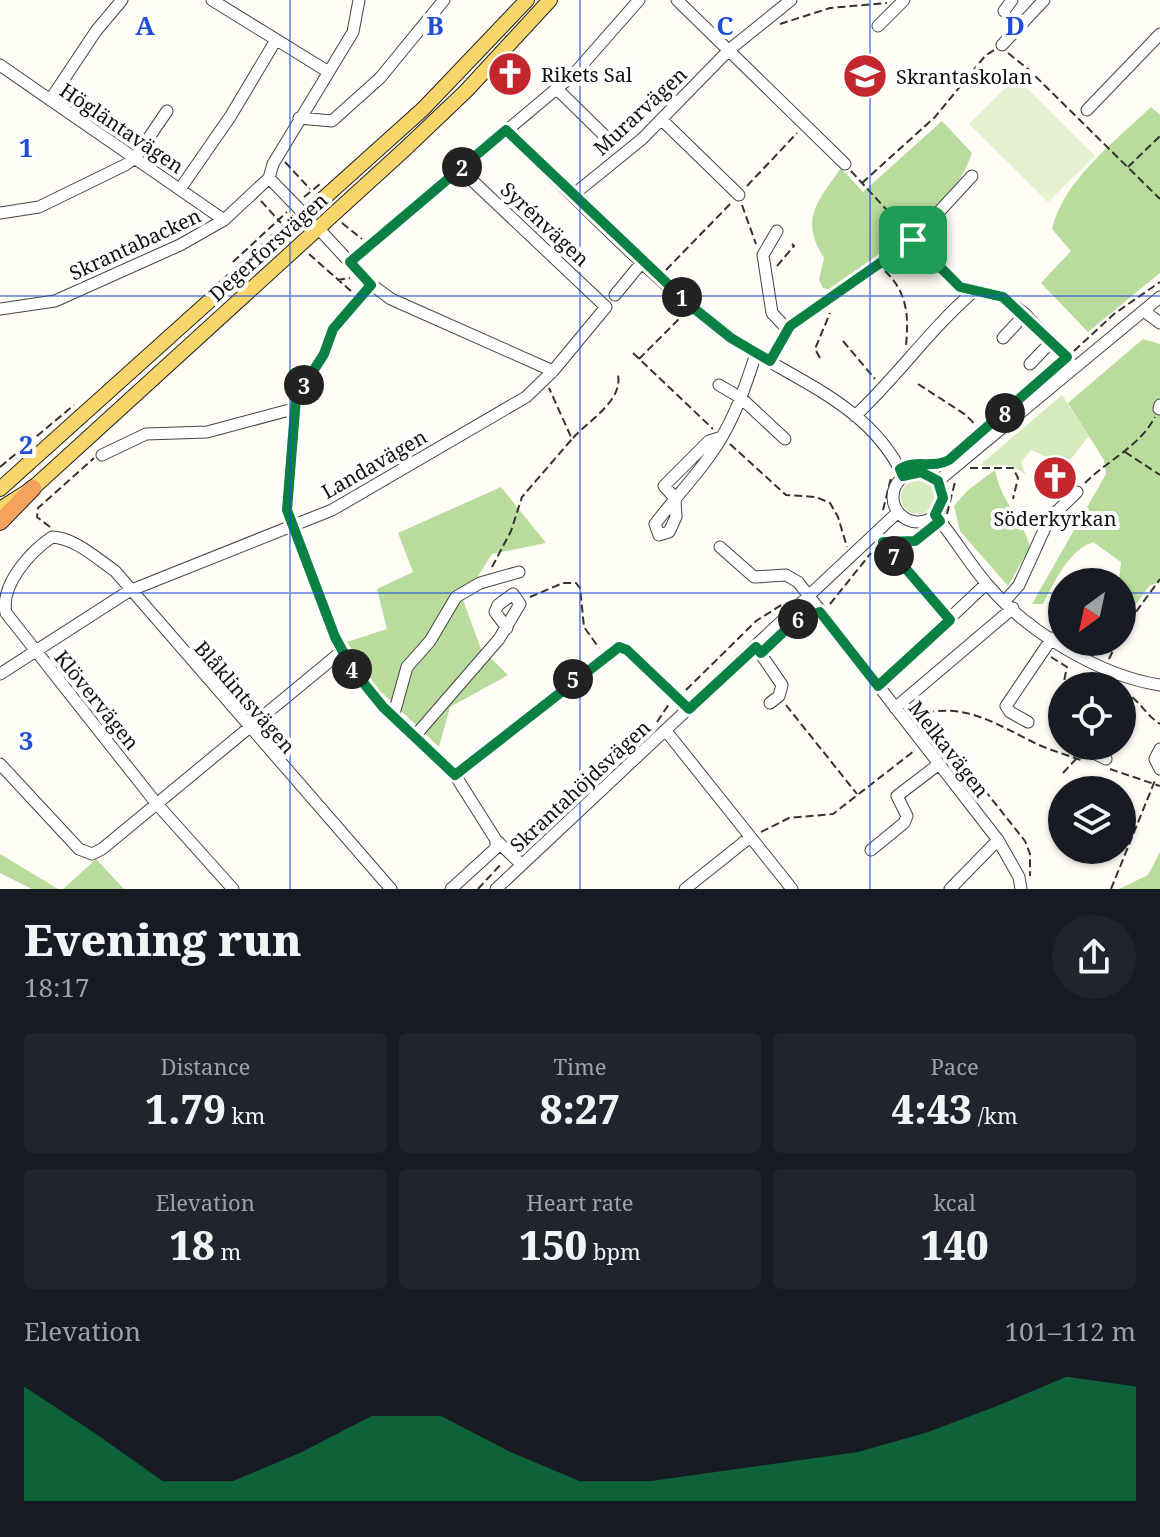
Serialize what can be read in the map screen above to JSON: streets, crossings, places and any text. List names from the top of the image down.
{
  "streets": {
    "main road": ["Degerforsvägen"],
    "street": [
      "Murarvägen",
      "Högläntavägen",
      "Syrénvägen",
      "Skrantabacken",
      "Landavägen",
      "Blåklintsvägen",
      "Klövervägen",
      "Melkavägen",
      "Skrantahöjdsvägen"
    ]
  },
  "crossings": [
    ["Högläntavägen", "Skrantabacken"],
    ["Syrénvägen", "Landavägen"],
    ["Landavägen", "Blåklintsvägen"],
    ["Landavägen", "Klövervägen"],
    ["Blåklintsvägen", "Klövervägen"],
    ["Melkavägen", "Skrantahöjdsvägen"]
  ],
  "places": {
    "church": ["Rikets Sal", "Söderkyrkan"],
    "school or university": ["Skrantaskolan"]
  },
  "north": "bottom left",
  "page": {
    "pins": [
      "2",
      "1",
      "3",
      "8",
      "7",
      "6",
      "4",
      "5"
    ],
    "heading": ["Evening run", "18:17"],
    "stats": [
      ["Distance", "1.79 km"],
      ["Time", "8:27"],
      ["Pace", "4:43 /km"],
      ["Elevation", "18 m"],
      ["Heart rate", "150 bpm"],
      ["kcal", "140"]
    ],
    "chart": ["Elevation", "101–112 m"]
  },
  "grid": {
    "columns": [
      "A",
      "B",
      "C",
      "D"
    ],
    "rows": ["1", "2", "3"]
  }
}
